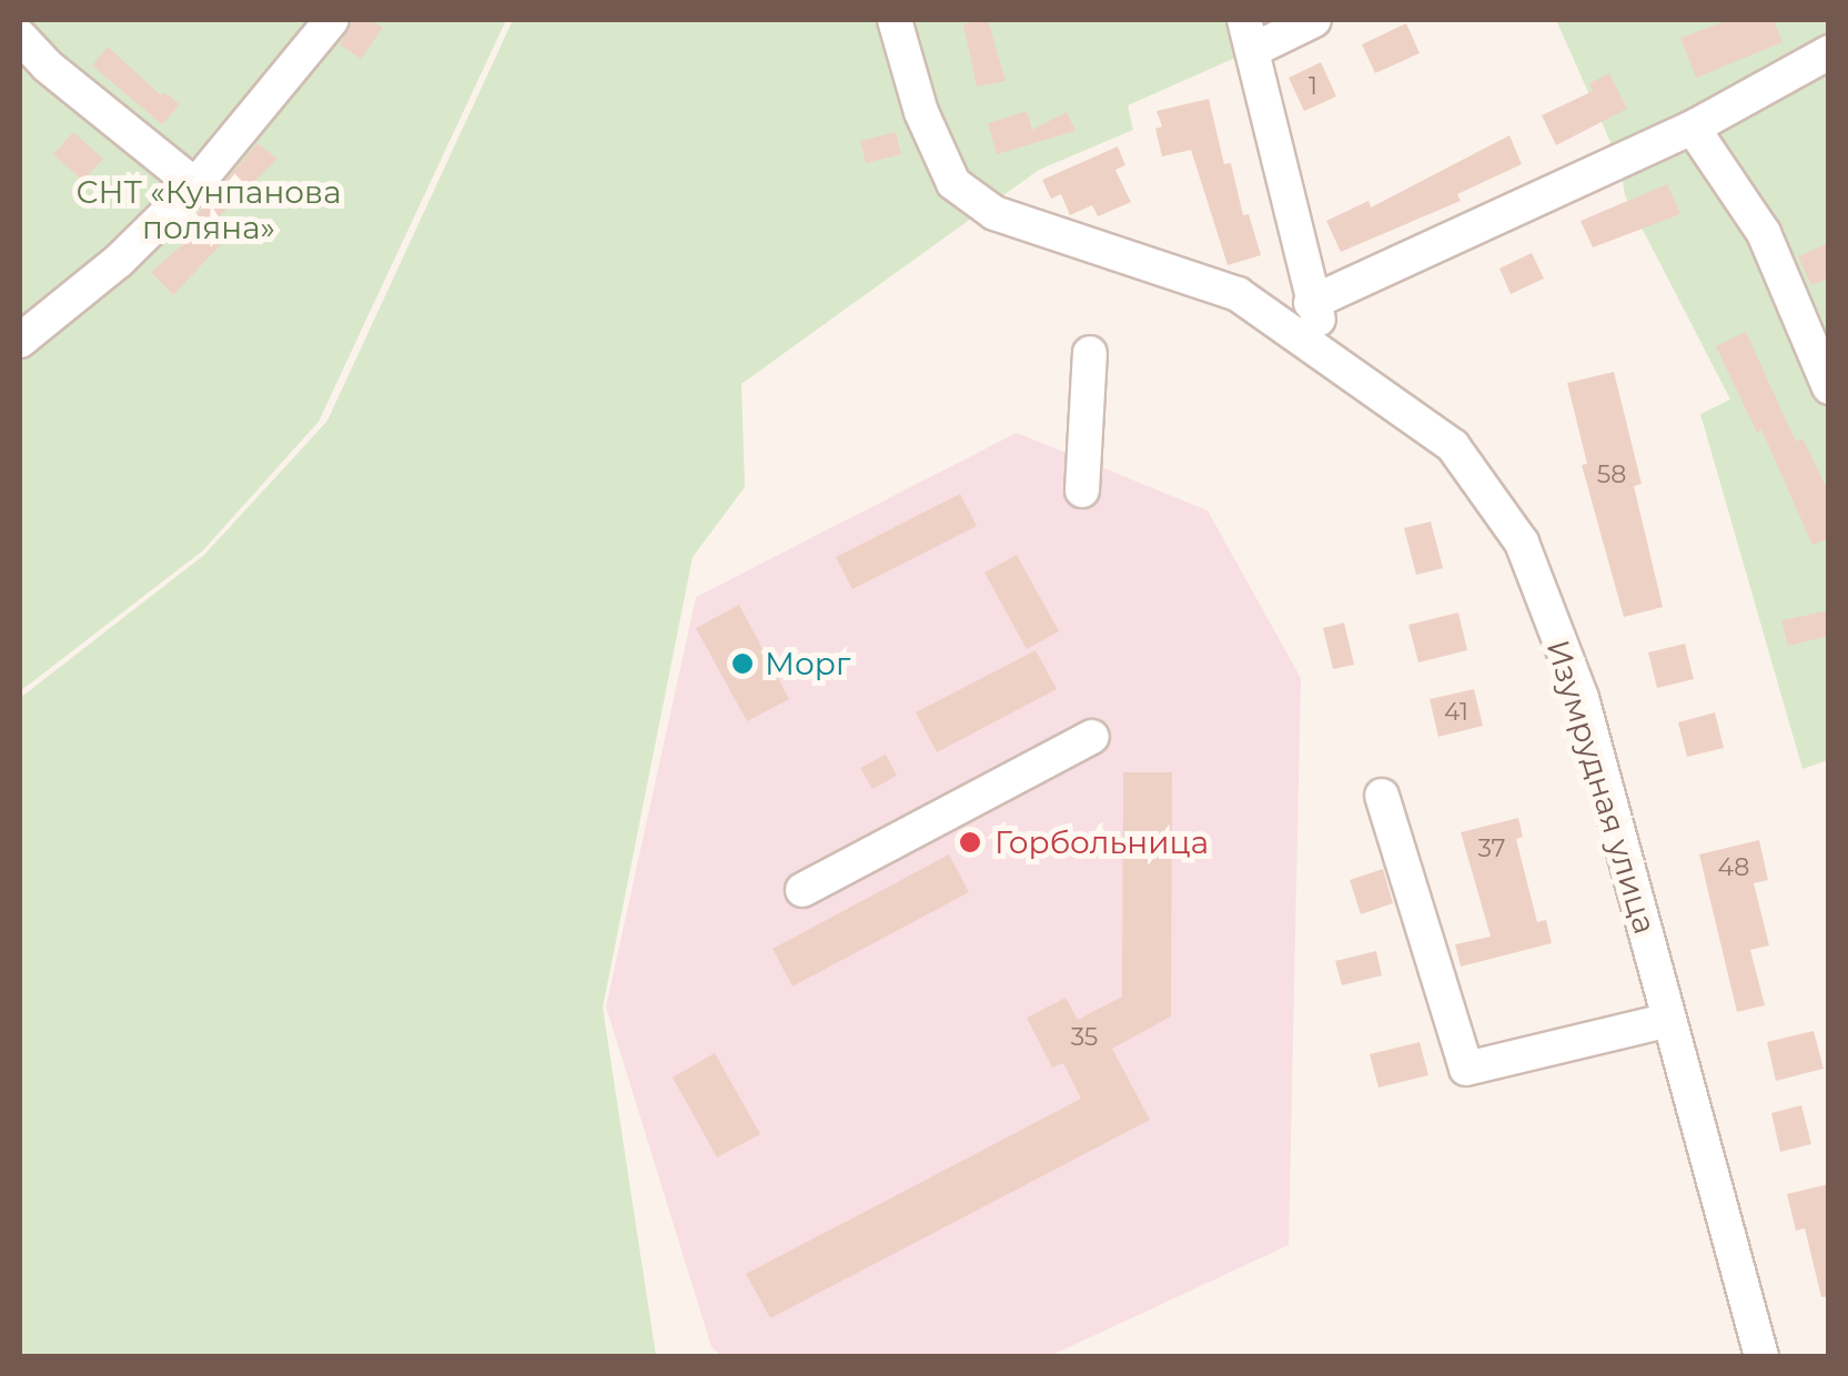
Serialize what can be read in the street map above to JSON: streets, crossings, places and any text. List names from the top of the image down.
{
  "streets": {
    "street": ["Изумрудная улица"]
  },
  "parks": ["СНТ «Кунпанова поляна»"],
  "places": ["Морг", "Горбольница"],
  "house_numbers": [
    "1",
    "58",
    "41",
    "37",
    "48",
    "35"
  ]
}
